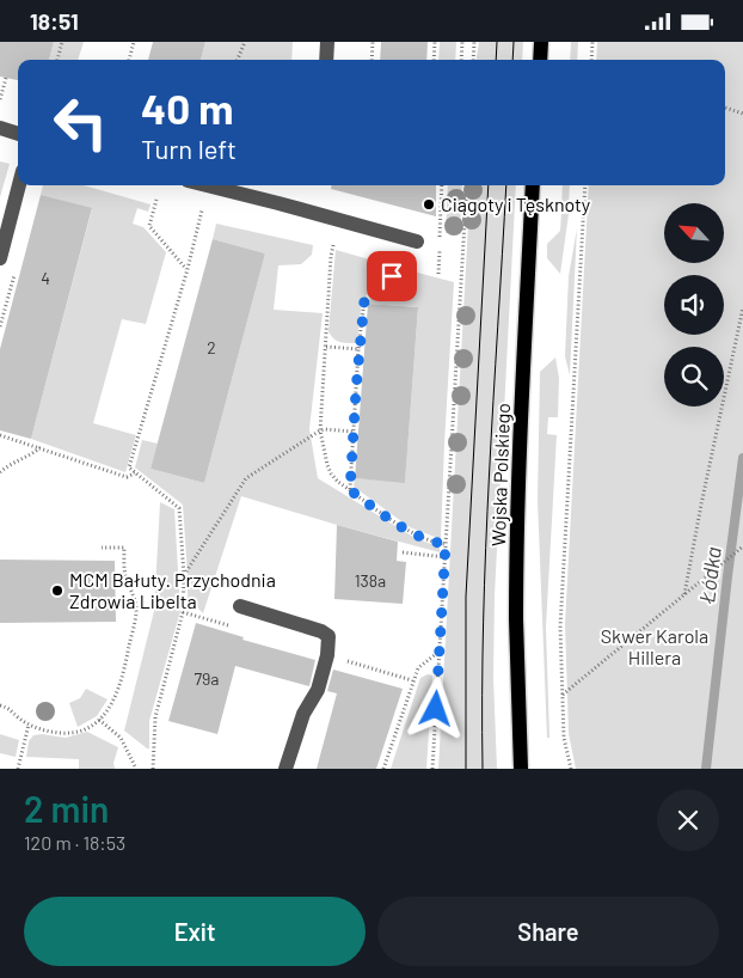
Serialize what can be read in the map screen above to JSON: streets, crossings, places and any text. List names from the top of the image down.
{
  "streets": {
    "main road": ["Wojska Polskiego"]
  },
  "water": ["Łódka"],
  "parks": ["Skwer Karola Hillera"],
  "places": ["Ciągoty i Tęsknoty", "MCM Bałuty. Przychodnia Zdrowia Libelta"],
  "house_numbers": [
    "4",
    "2",
    "138a",
    "79a"
  ],
  "north": "top left",
  "page": {
    "status": "18:51",
    "turn": ["40 m", "Turn left"],
    "heading": ["2 min", "120 m · 18:53"],
    "buttons": ["Exit", "Share"]
  }
}
